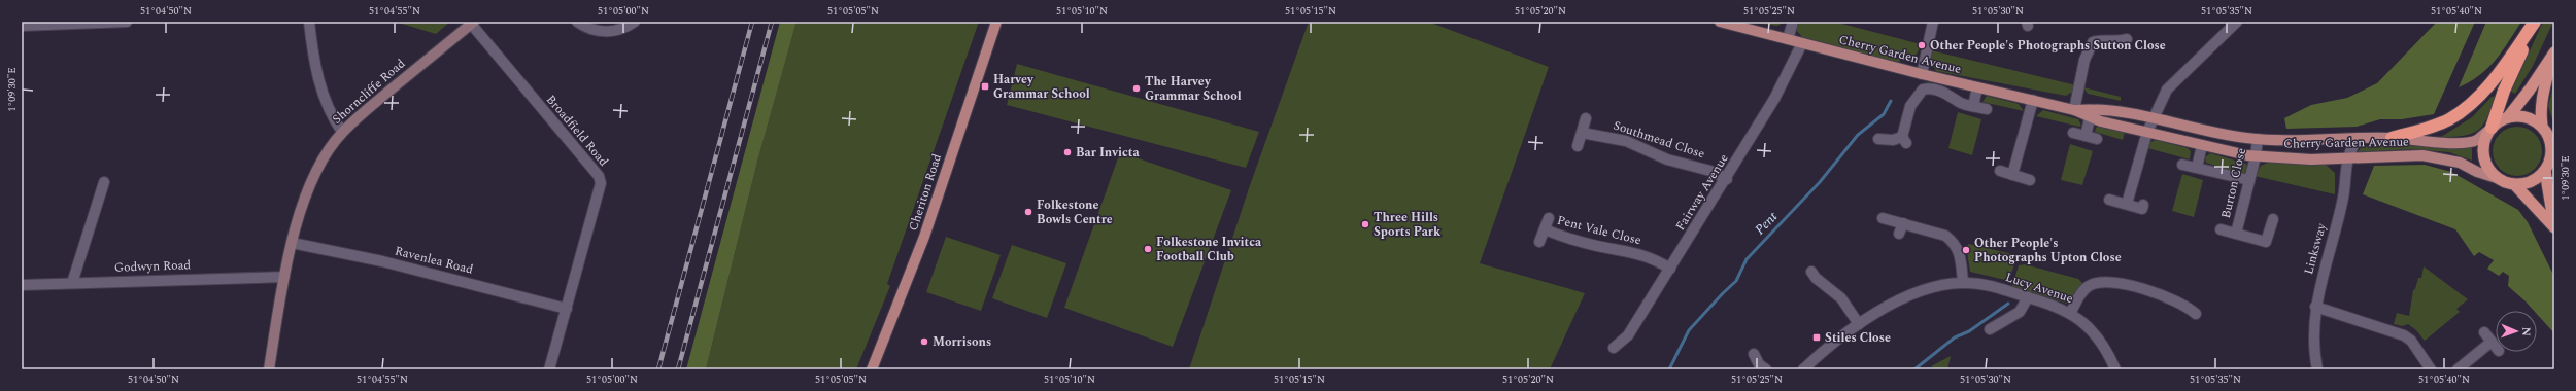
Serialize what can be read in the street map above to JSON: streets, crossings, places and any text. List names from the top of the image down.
{
  "streets": {
    "main road": ["Cherry Garden Avenue", "Shorncliffe Road", "Cheriton Road"],
    "street": [
      "Broadfield Road",
      "Southmead Close",
      "Burton Close",
      "Fairway Avenue",
      "Pent Vale Close",
      "Linksway",
      "Ravenlea Road",
      "Godwyn Road",
      "Lucy Avenue"
    ]
  },
  "crossings": [
    ["Cherry Garden Avenue", "Burton Close"],
    ["Cherry Garden Avenue", "Fairway Avenue"],
    ["Cherry Garden Avenue", "Linksway"],
    ["Shorncliffe Road", "Broadfield Road"],
    ["Shorncliffe Road", "Ravenlea Road"],
    ["Shorncliffe Road", "Godwyn Road"],
    ["Broadfield Road", "Ravenlea Road"],
    ["Southmead Close", "Fairway Avenue"],
    ["Fairway Avenue", "Pent Vale Close"]
  ],
  "water": ["Pent"],
  "places": {
    "other": [
      "Other People's Photographs Sutton Close",
      "The Harvey Grammar School",
      "Bar Invicta",
      "Folkestone Bowls Centre",
      "Three Hills Sports Park",
      "Folkestone Invitca Football Club",
      "Other People's Photographs Upton Close",
      "Morrisons"
    ],
    "transit": ["Harvey Grammar School", "Stiles Close"]
  },
  "north": "right",
  "coordinates": [
    "51°04'50\"N",
    "51°04'55\"N",
    "51°05'00\"N",
    "51°05'05\"N",
    "51°05'10\"N",
    "51°05'15\"N",
    "51°05'20\"N",
    "51°05'25\"N",
    "51°05'30\"N",
    "51°05'35\"N",
    "51°05'40\"N",
    "1°09'30\"E"
  ]
}
